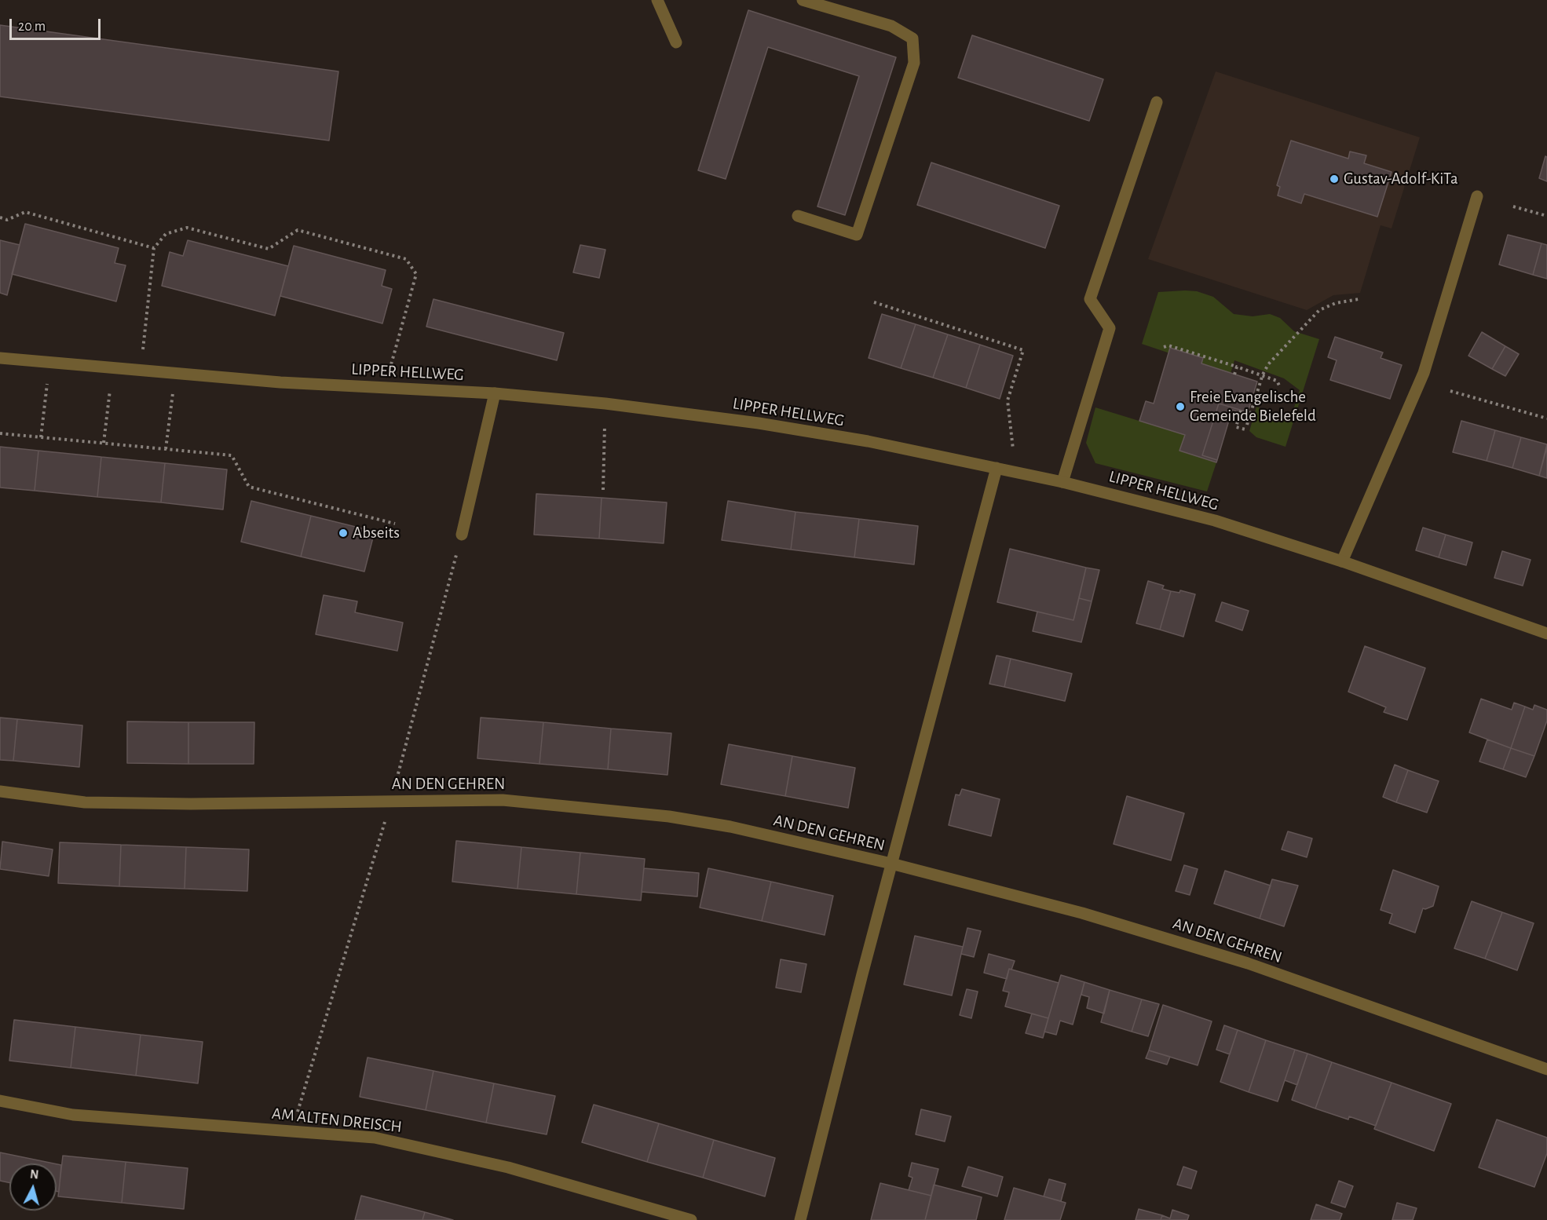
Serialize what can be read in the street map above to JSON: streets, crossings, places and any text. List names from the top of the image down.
{
  "streets": {
    "street": ["LIPPER HELLWEG", "AN DEN GEHREN", "AM ALTEN DREISCH"]
  },
  "crossings": [
    ["LIPPER HELLWEG", "AN DEN GEHREN"]
  ],
  "places": ["Gustav-Adolf-KiTa", "Freie Evangelische Gemeinde Bielefeld", "Abseits"],
  "scale_bar": "20 m",
  "north": "top"
}
